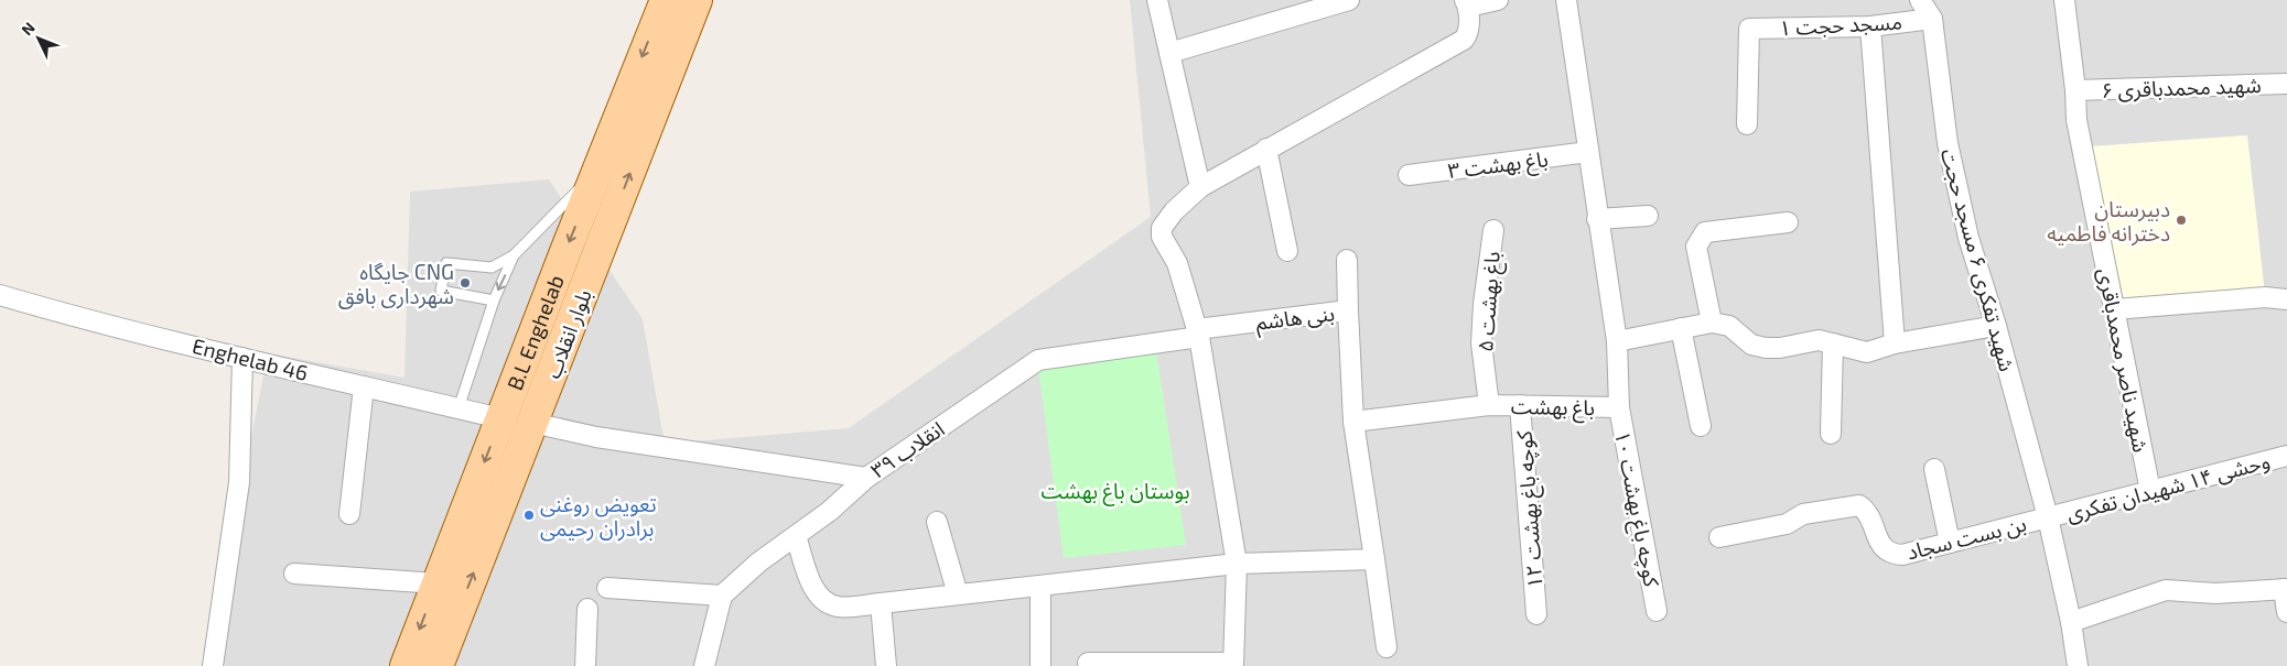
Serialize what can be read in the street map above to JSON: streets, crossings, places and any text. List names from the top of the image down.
{
  "streets": {
    "main road": ["B.L Enghelab", "بلوار انقلاب"],
    "street": [
      "مسجد حجت ۱",
      "شهید محمدباقری ۶",
      "باغ بهشت ۳",
      "شهید تفکری ۶ مسجد حجت",
      "باغ بهشت ۵",
      "بنی هاشم",
      "Enghelab 46",
      "شهید ناصر محمدباقری",
      "باغ بهشت",
      "انقلاب ۳۹",
      "وحشی ۱۴ شهیدان تفکری",
      "کوچه باغ بهشت ۱۰",
      "کوچه باغ بهشت ۱۲",
      "بن بست سجاد"
    ]
  },
  "crossings": [
    ["مسجد حجت ۱", "شهید تفکری ۶ مسجد حجت"],
    ["شهید محمدباقری ۶", "شهید ناصر محمدباقری"],
    ["باغ بهشت ۳", "باغ بهشت"],
    ["شهید تفکری ۶ مسجد حجت", "وحشی ۱۴ شهیدان تفکری"],
    ["شهید تفکری ۶ مسجد حجت", "بن بست سجاد"],
    ["باغ بهشت ۵", "باغ بهشت"],
    ["بنی هاشم", "باغ بهشت"],
    ["بنی هاشم", "انقلاب ۳۹"],
    ["B.L Enghelab", "Enghelab 46"],
    ["بلوار انقلاب", "انقلاب ۳۹"],
    ["شهید ناصر محمدباقری", "وحشی ۱۴ شهیدان تفکری"],
    ["باغ بهشت", "کوچه باغ بهشت ۱۰"],
    ["باغ بهشت", "کوچه باغ بهشت ۱۲"],
    ["وحشی ۱۴ شهیدان تفکری", "بن بست سجاد"]
  ],
  "one_way": ["B.L Enghelab", "بلوار انقلاب"],
  "parks": ["بوستان باغ بهشت"],
  "places": ["دبیرستان دخترانه فاطمیه", "جایگاه CNG شهرداری بافق", "تعویض روغنی برادران رحیمی"],
  "north": "top left"
}
